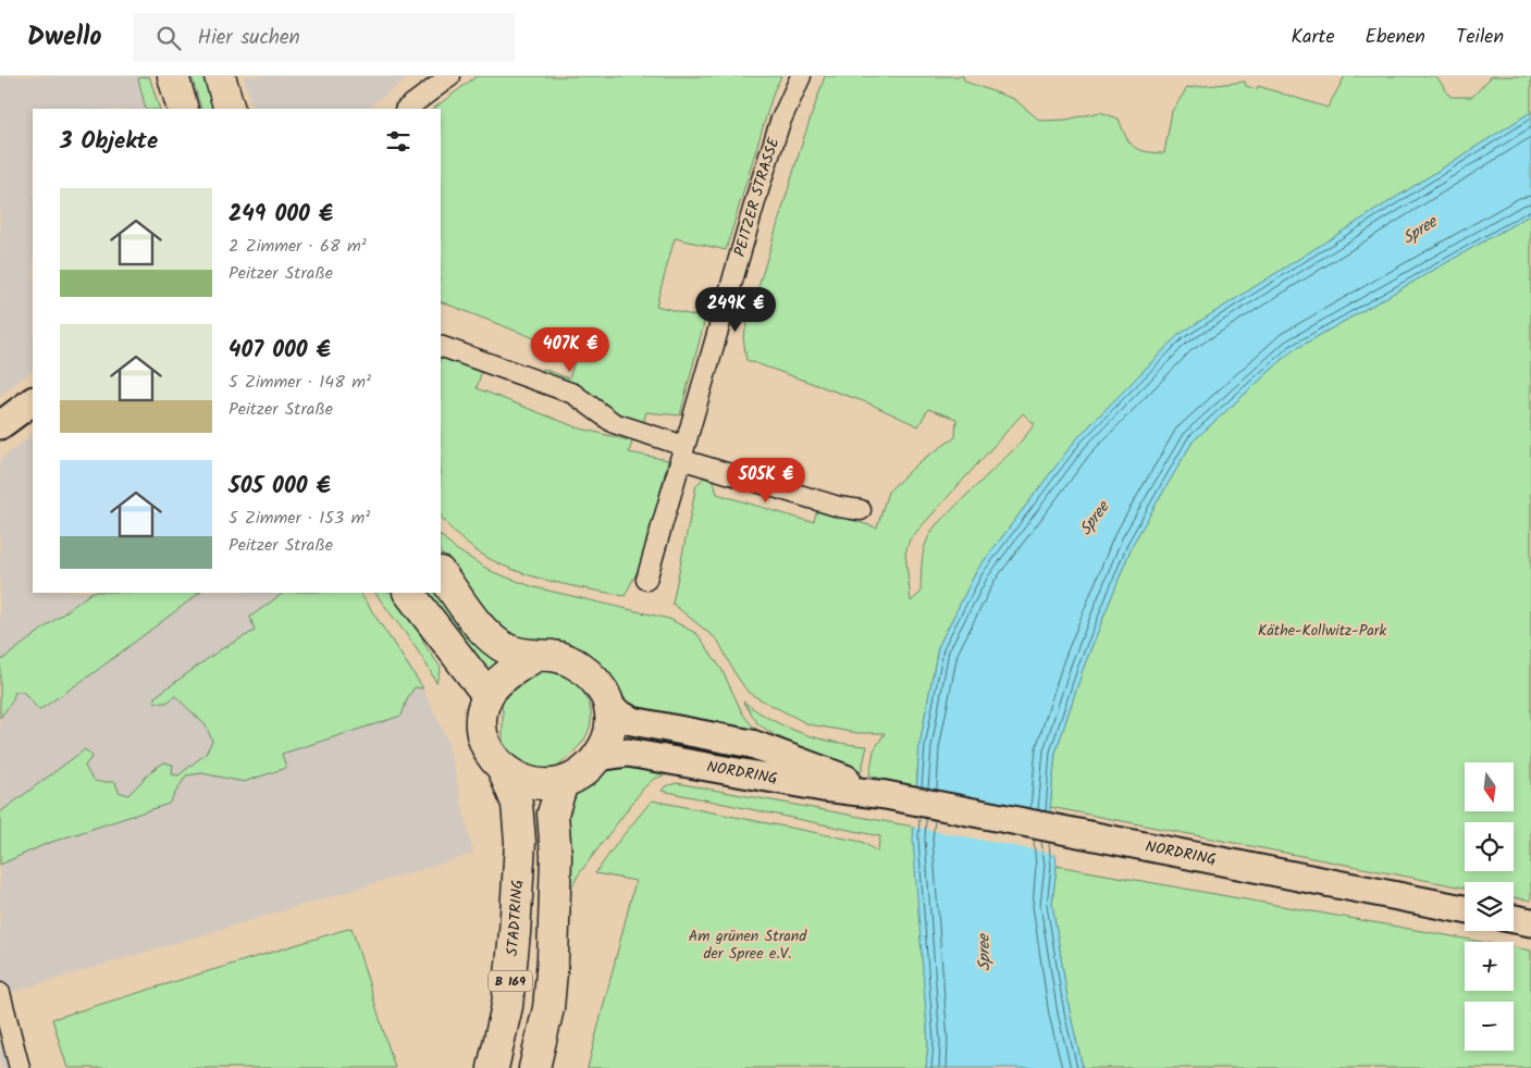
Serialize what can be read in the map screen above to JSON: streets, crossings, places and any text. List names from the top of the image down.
{
  "streets": {
    "main road": ["NORDRING", "STADTRING", "B 169"],
    "street": ["PEITZER STRASSE"]
  },
  "crossings": [
    ["NORDRING", "STADTRING"],
    ["NORDRING", "B 169"],
    ["STADTRING", "B 169"]
  ],
  "water": ["Spree"],
  "parks": ["Käthe-Kollwitz-Park", "Am grünen Strand der Spree e.V."],
  "north": "bottom",
  "page": {
    "header": "Dwello",
    "search": "Hier suchen",
    "nav": ["Karte", "Ebenen", "Teilen"],
    "heading": "3 Objekte",
    "list": [
      {
        "name": "249 000 €",
        "note": "2 Zimmer · 68 m² · Peitzer Straße"
      },
      {
        "name": "407 000 €",
        "note": "5 Zimmer · 148 m² · Peitzer Straße"
      },
      {
        "name": "505 000 €",
        "note": "5 Zimmer · 153 m² · Peitzer Straße"
      }
    ],
    "price": ["249K €", "407K €", "505K €"],
    "map_buttons": ["+", "−"]
  }
}
